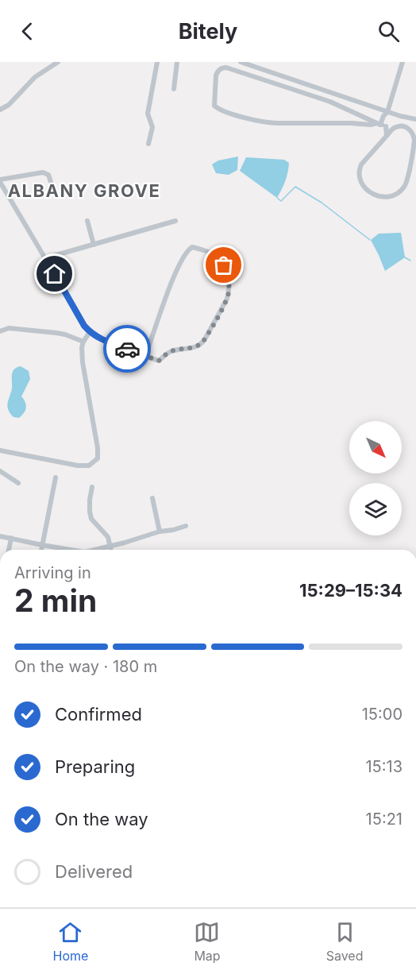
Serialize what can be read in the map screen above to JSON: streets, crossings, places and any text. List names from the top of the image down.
{
  "districts": ["ALBANY GROVE"],
  "north": "bottom right",
  "page": {
    "header": "Bitely",
    "heading": ["2 min", "Arriving in", "15:29–15:34"],
    "bar": "On the way · 180 m",
    "list": [
      ["Confirmed", "15:00"],
      ["Preparing", "15:13"],
      ["On the way", "15:21"],
      "Delivered"
    ],
    "tabs": ["Home", "Map", "Saved"]
  }
}
